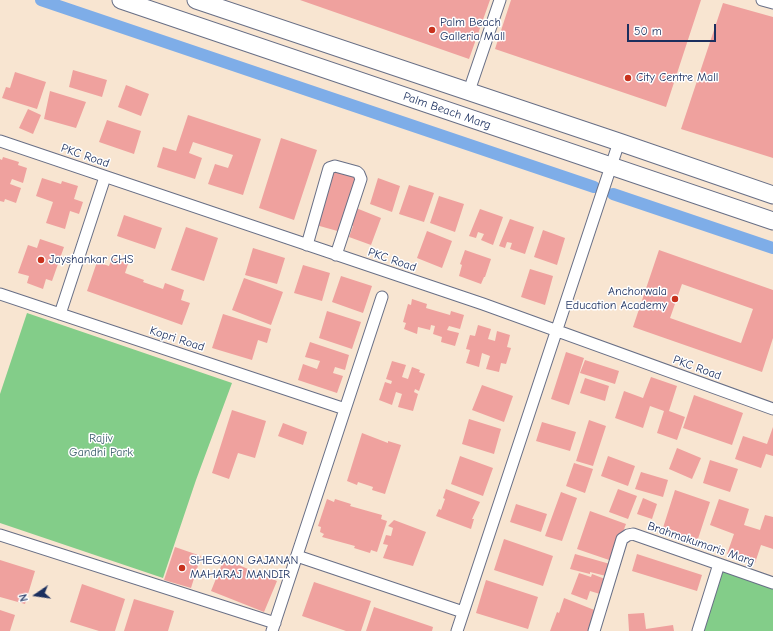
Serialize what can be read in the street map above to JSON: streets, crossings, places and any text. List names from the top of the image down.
{
  "streets": {
    "main road": ["Palm Beach Marg"],
    "street": ["PKC Road", "Kopri Road", "Brahmakumaris Marg"]
  },
  "parks": ["Rajiv Gandhi Park"],
  "places": [
    "Palm Beach Galleria Mall",
    "City Centre Mall",
    "Jayshankar CHS",
    "Anchorwala Education Academy",
    "SHEGAON GAJANAN MAHARAJ MANDIR"
  ],
  "scale_bar": "50 m",
  "north": "left"
}
